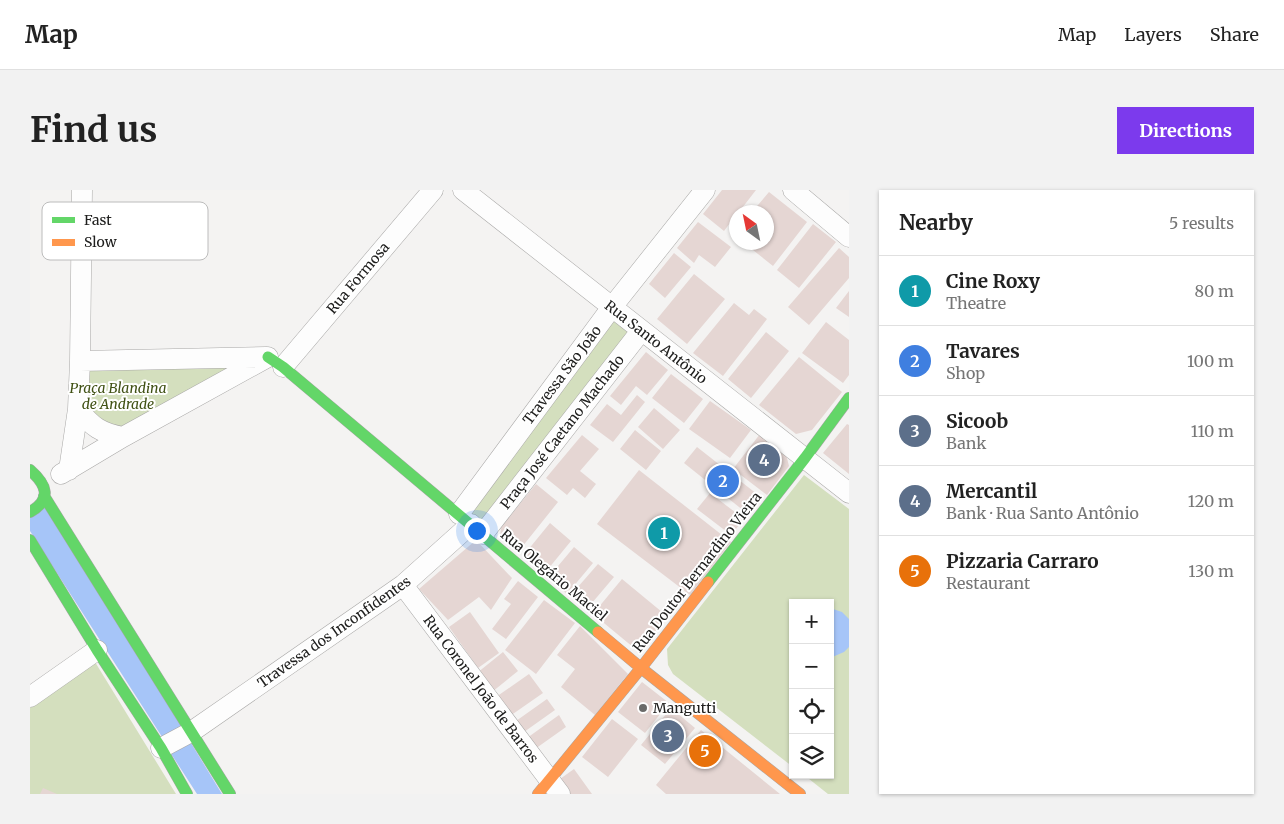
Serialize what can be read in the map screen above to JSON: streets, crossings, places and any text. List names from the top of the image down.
{
  "streets": {
    "street": [
      "Rua Formosa",
      "Rua Santo Antônio",
      "Travessa São João",
      "Praça José Caetano Machado",
      "Rua Doutor Bernardino Vieira",
      "Rua Olegário Maciel",
      "Travessa dos Inconfidentes",
      "Rua Coronel João de Barros"
    ]
  },
  "crossings": [
    ["Rua Formosa", "Rua Olegário Maciel"],
    ["Rua Santo Antônio", "Travessa São João"],
    ["Rua Santo Antônio", "Praça José Caetano Machado"],
    ["Rua Santo Antônio", "Rua Doutor Bernardino Vieira"],
    ["Travessa São João", "Praça José Caetano Machado"],
    ["Travessa São João", "Rua Olegário Maciel"],
    ["Travessa São João", "Travessa dos Inconfidentes"],
    ["Praça José Caetano Machado", "Rua Olegário Maciel"],
    ["Praça José Caetano Machado", "Travessa dos Inconfidentes"],
    ["Rua Doutor Bernardino Vieira", "Rua Olegário Maciel"],
    ["Rua Doutor Bernardino Vieira", "Rua Coronel João de Barros"],
    ["Rua Olegário Maciel", "Travessa dos Inconfidentes"],
    ["Travessa dos Inconfidentes", "Rua Coronel João de Barros"]
  ],
  "parks": ["Praça Blandina de Andrade"],
  "places": ["Mangutti"],
  "legend": ["Fast", "Slow"],
  "north": "top left",
  "page": {
    "header": "Map",
    "nav": ["Map", "Layers", "Share"],
    "buttons": "Directions",
    "title": "Find us",
    "heading": ["Nearby", "5 results"],
    "list": [
      {
        "mark": "1",
        "name": "Cine Roxy",
        "note": "Theatre",
        "value": "80 m"
      },
      {
        "mark": "2",
        "name": "Tavares",
        "note": "Shop",
        "value": "100 m"
      },
      {
        "mark": "3",
        "name": "Sicoob",
        "note": "Bank",
        "value": "110 m"
      },
      {
        "mark": "4",
        "name": "Mercantil",
        "note": "Bank · Rua Santo Antônio",
        "value": "120 m"
      },
      {
        "mark": "5",
        "name": "Pizzaria Carraro",
        "note": "Restaurant",
        "value": "130 m"
      }
    ],
    "pins": [
      "4",
      "2",
      "1",
      "3",
      "5"
    ],
    "map_buttons": ["+", "−"]
  }
}
